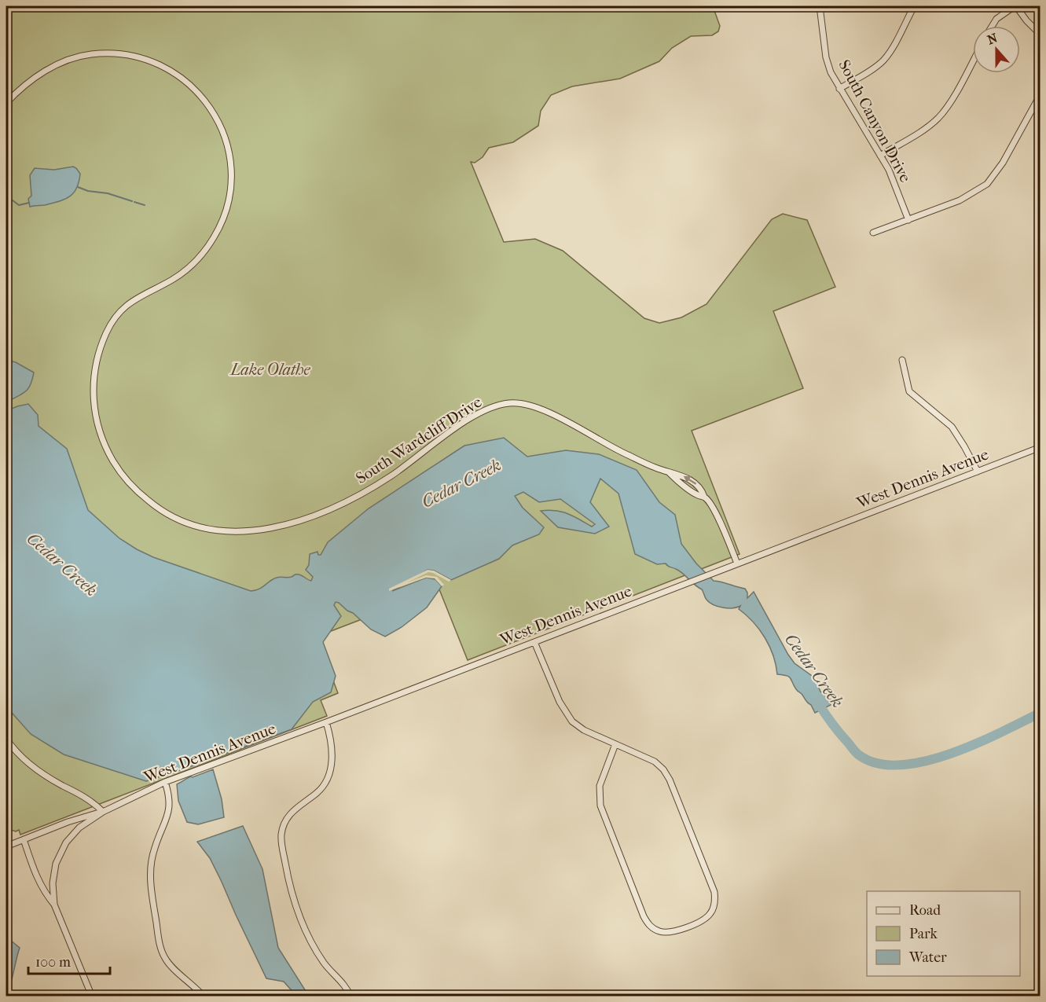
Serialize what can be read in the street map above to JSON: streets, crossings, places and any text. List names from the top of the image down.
{
  "streets": {
    "street": ["South Canyon Drive", "South Wardcliff Drive", "West Dennis Avenue"]
  },
  "crossings": [
    ["South Wardcliff Drive", "West Dennis Avenue"]
  ],
  "water": ["Cedar Creek"],
  "parks": ["Lake Olathe"],
  "legend": ["Road", "Park", "Water"],
  "scale_bar": "100 m",
  "north": "top"
}
